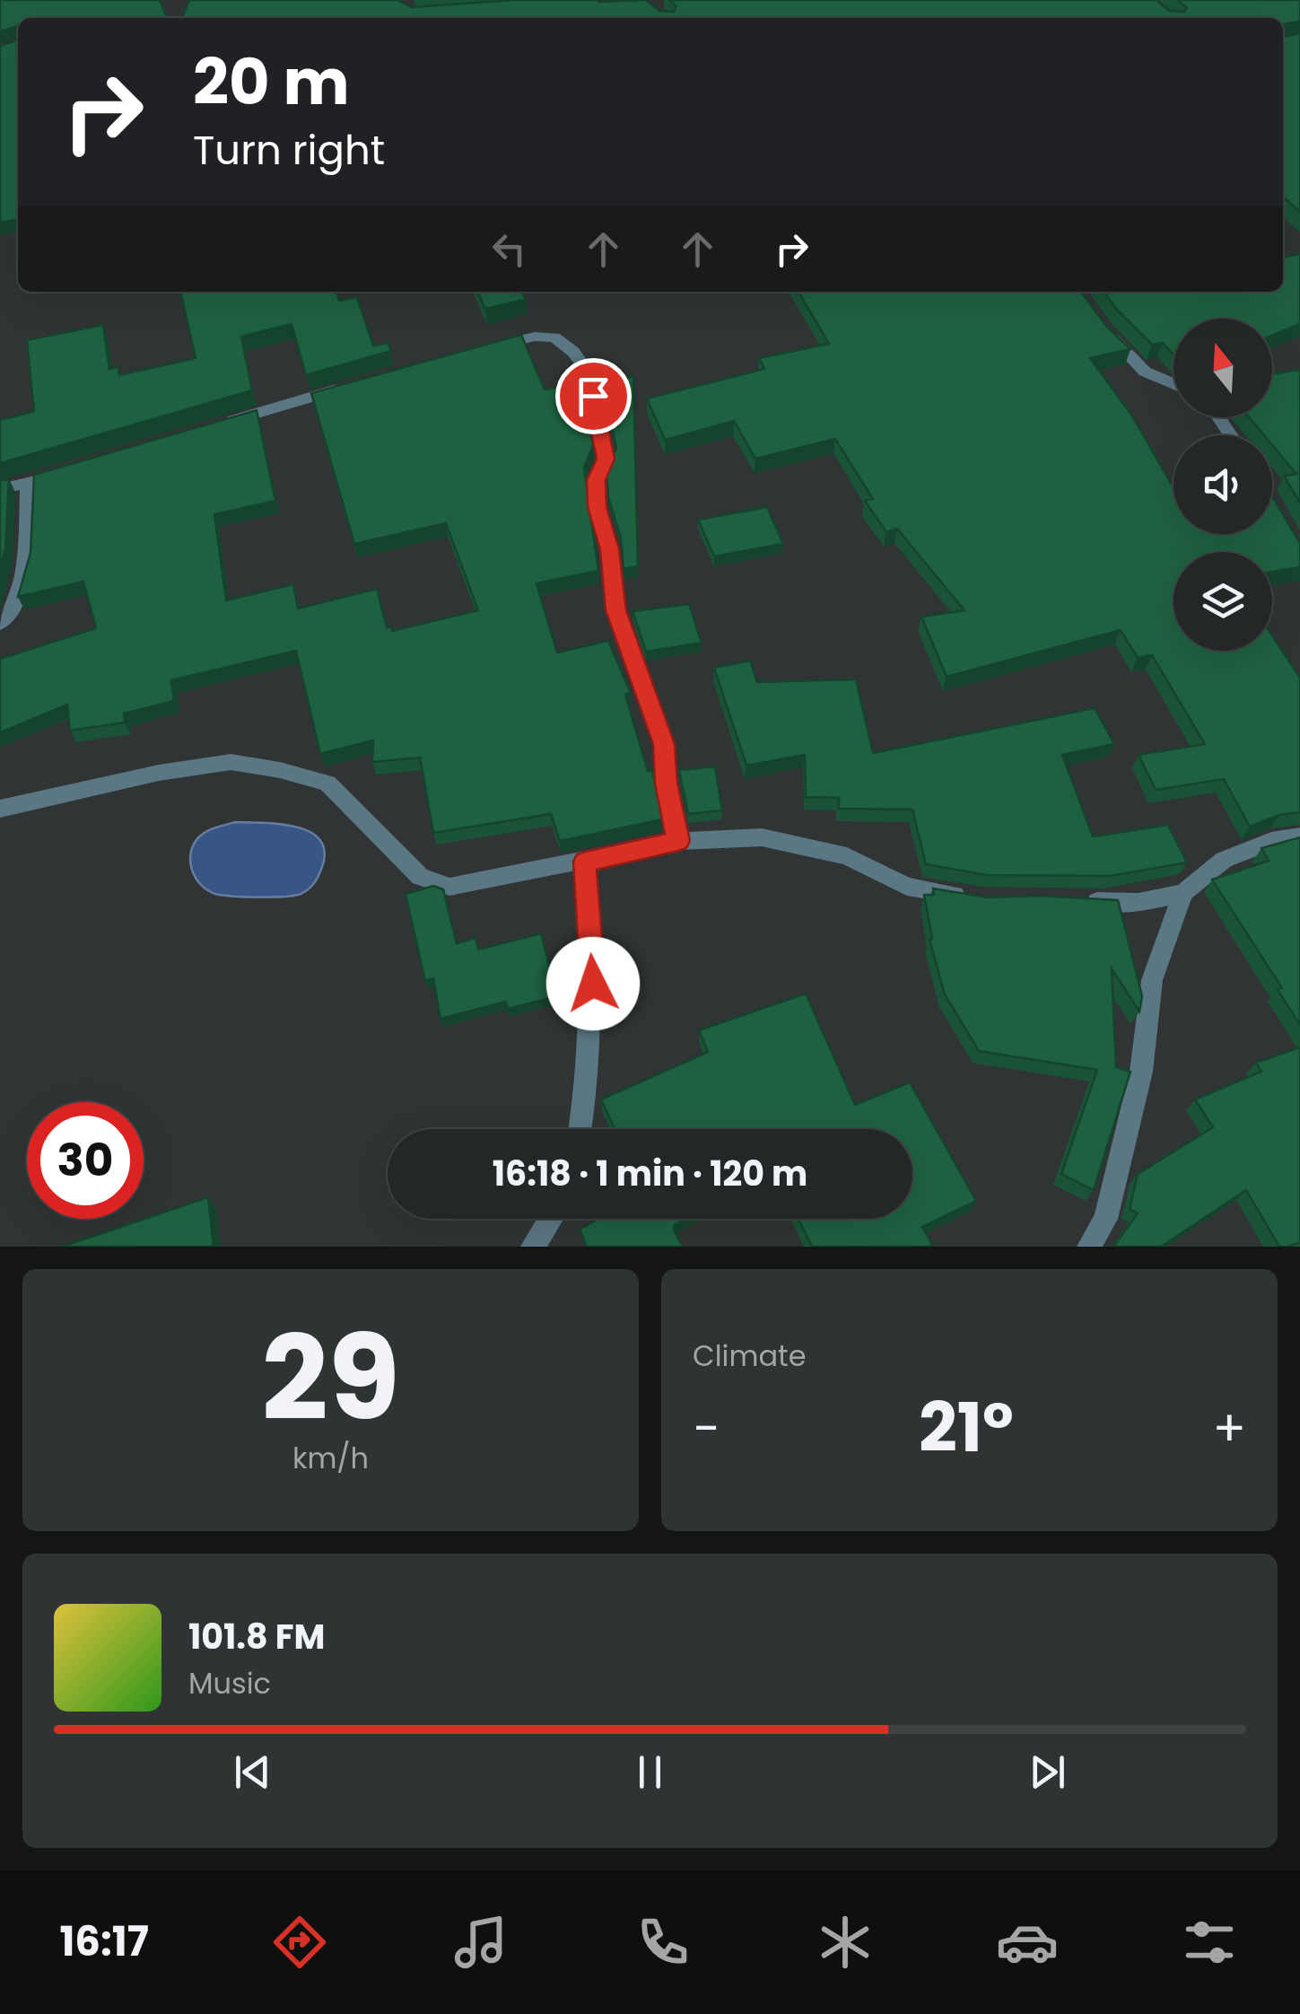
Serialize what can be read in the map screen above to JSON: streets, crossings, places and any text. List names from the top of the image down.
{
  "north": "top",
  "page": {
    "turn": ["20 m", "Turn right"],
    "limit": "30",
    "trip": "16:18 · 1 min · 120 m",
    "tile": [
      ["29", "km/h"],
      "Climate"
    ],
    "heat": ["−", "21°", "+"],
    "song": ["101.8 FM", "Music"],
    "tabs": "16:17"
  }
}
